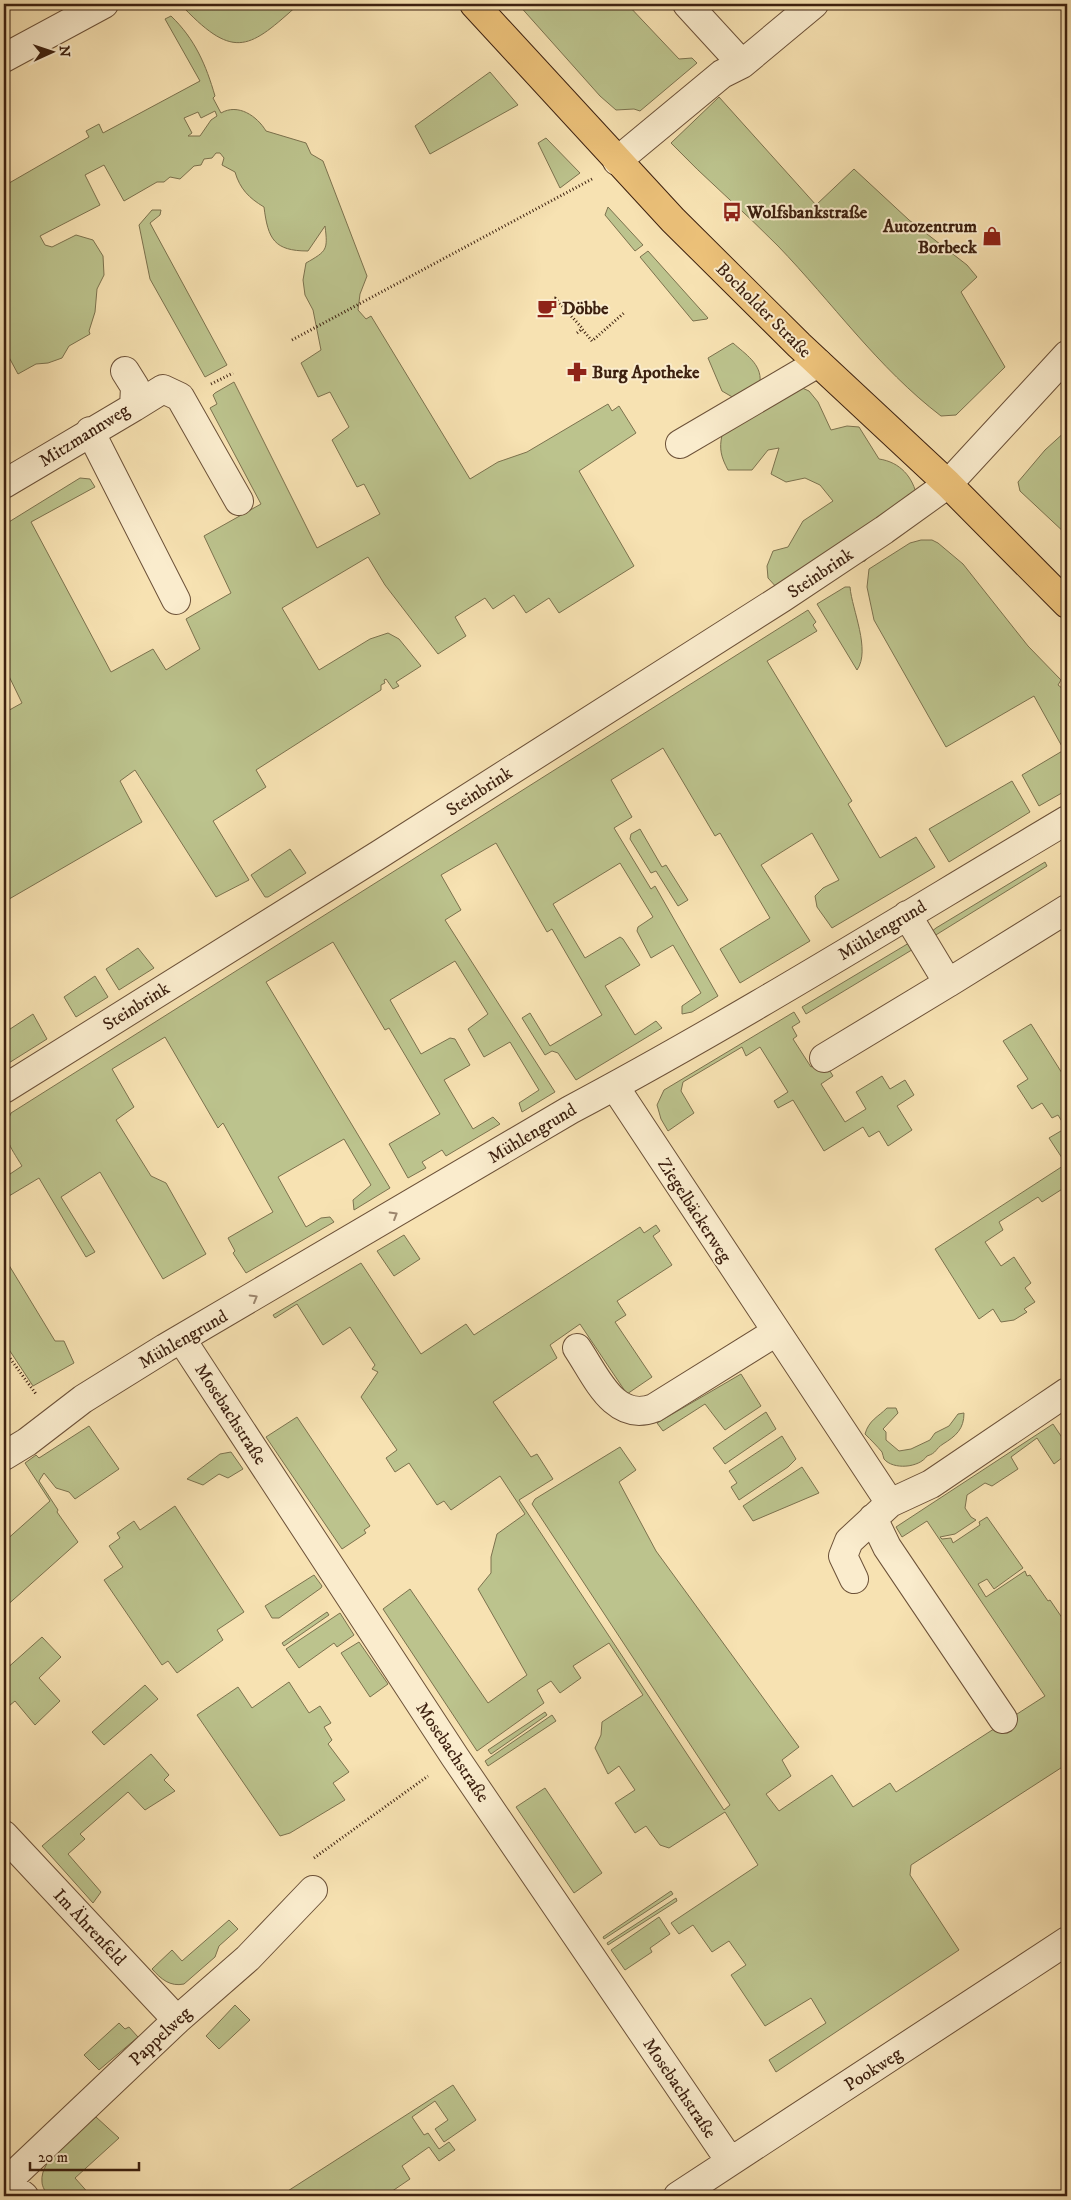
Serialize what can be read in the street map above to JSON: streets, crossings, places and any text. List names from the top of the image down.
{
  "streets": {
    "main road": ["Bocholder Straße"],
    "street": [
      "Mitzmannweg",
      "Steinbrink",
      "Mühlengrund",
      "Ziegelbäckerweg",
      "Mosebachstraße",
      "Im Ährenfeld",
      "Pappelweg",
      "Pookweg"
    ]
  },
  "crossings": [
    ["Bocholder Straße", "Steinbrink"],
    ["Mühlengrund", "Ziegelbäckerweg"],
    ["Mühlengrund", "Mosebachstraße"],
    ["Mosebachstraße", "Pookweg"],
    ["Im Ährenfeld", "Pappelweg"]
  ],
  "one_way": ["Mühlengrund"],
  "places": {
    "bus stop": ["Wolfsbankstraße"],
    "shop": ["Autozentrum Borbeck"],
    "cafe": ["Döbbe"],
    "pharmacy": ["Burg Apotheke"]
  },
  "scale_bar": "20 m",
  "north": "right"
}
